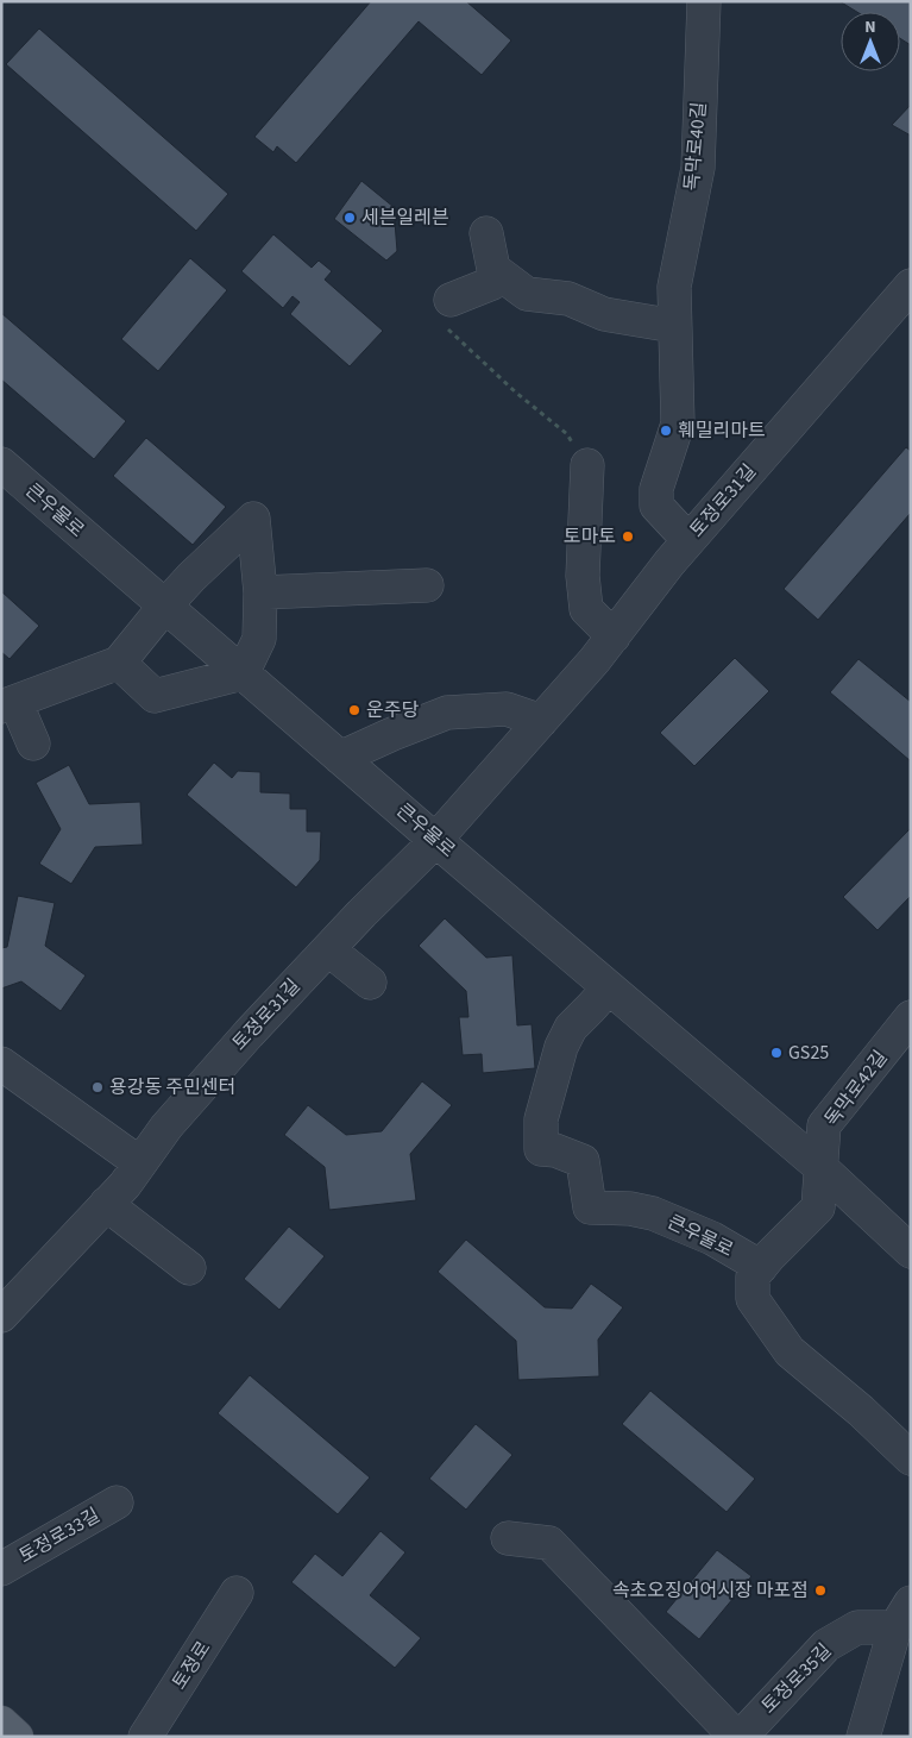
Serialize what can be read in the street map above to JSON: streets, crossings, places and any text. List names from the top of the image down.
{
  "streets": {
    "street": [
      "독막로40길",
      "토정로31길",
      "큰우물로",
      "독막로42길",
      "토정로33길",
      "토정로",
      "토정로35길"
    ]
  },
  "crossings": [
    ["독막로40길", "토정로31길"],
    ["토정로31길", "큰우물로"],
    ["큰우물로", "독막로42길"]
  ],
  "places": [
    "세븐일레븐",
    "훼밀리마트",
    "토마토",
    "운주당",
    "GS25",
    "용강동 주민센터",
    "속초오징어어시장 마포점"
  ],
  "north": "top"
}
